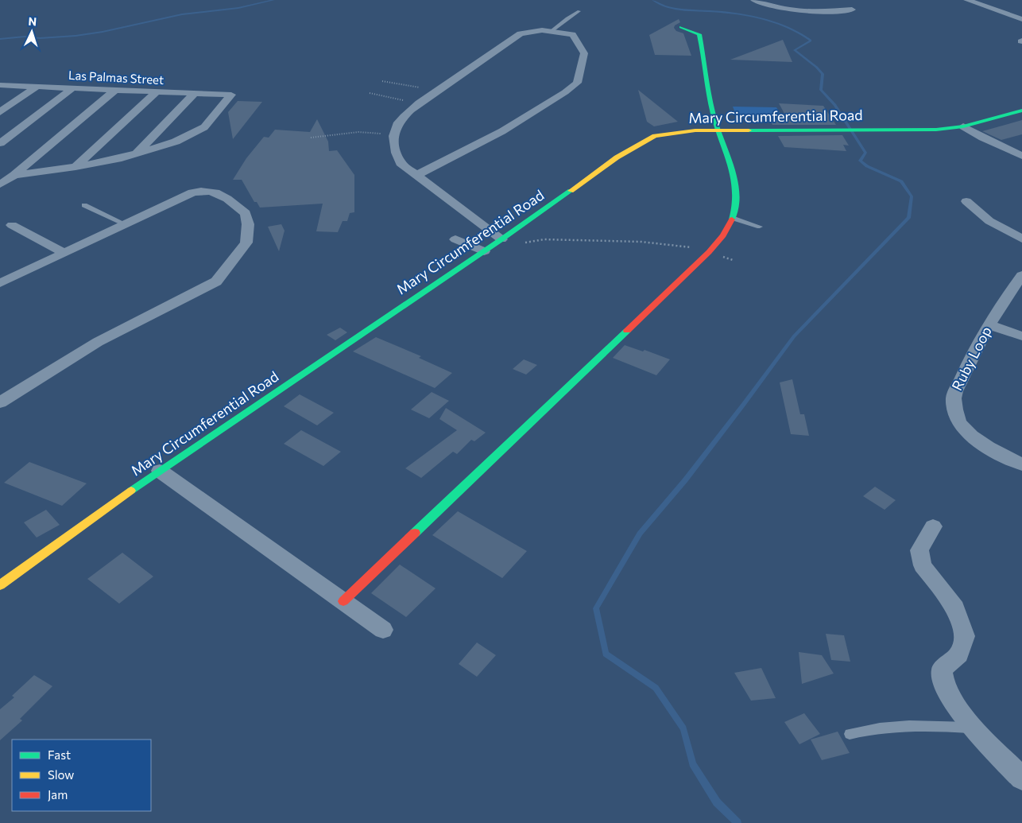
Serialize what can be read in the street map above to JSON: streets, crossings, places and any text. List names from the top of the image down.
{
  "streets": {
    "street": ["Las Palmas Street", "Mary Circumferential Road", "Ruby Loop"]
  },
  "legend": ["Fast", "Slow", "Jam"],
  "north": "top"
}
